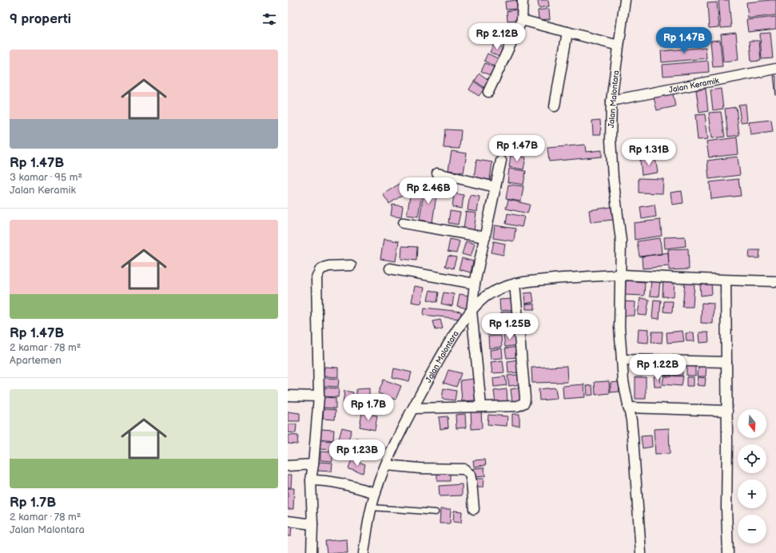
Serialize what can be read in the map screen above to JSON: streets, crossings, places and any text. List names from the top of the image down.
{
  "streets": {
    "street": ["Jalan Keramik", "Jalan Malontara"]
  },
  "crossings": [
    ["Jalan Keramik", "Jalan Malontara"]
  ],
  "north": "bottom",
  "page": {
    "heading": "9 properti",
    "price": [
      "Rp 2.12B",
      "Rp 1.47B",
      "Rp 1.47B",
      "Rp 1.31B",
      "Rp 2.46B",
      "Rp 1.25B",
      "Rp 1.22B",
      "Rp 1.7B",
      "Rp 1.23B"
    ],
    "list": [
      {
        "name": "Rp 1.47B",
        "note": "3 kamar · 95 m² · Jalan Keramik"
      },
      {
        "name": "Rp 1.47B",
        "note": "2 kamar · 78 m² · Apartemen"
      },
      {
        "name": "Rp 1.7B",
        "note": "2 kamar · 78 m² · Jalan Malontara"
      }
    ],
    "map_buttons": ["+", "−"]
  }
}
